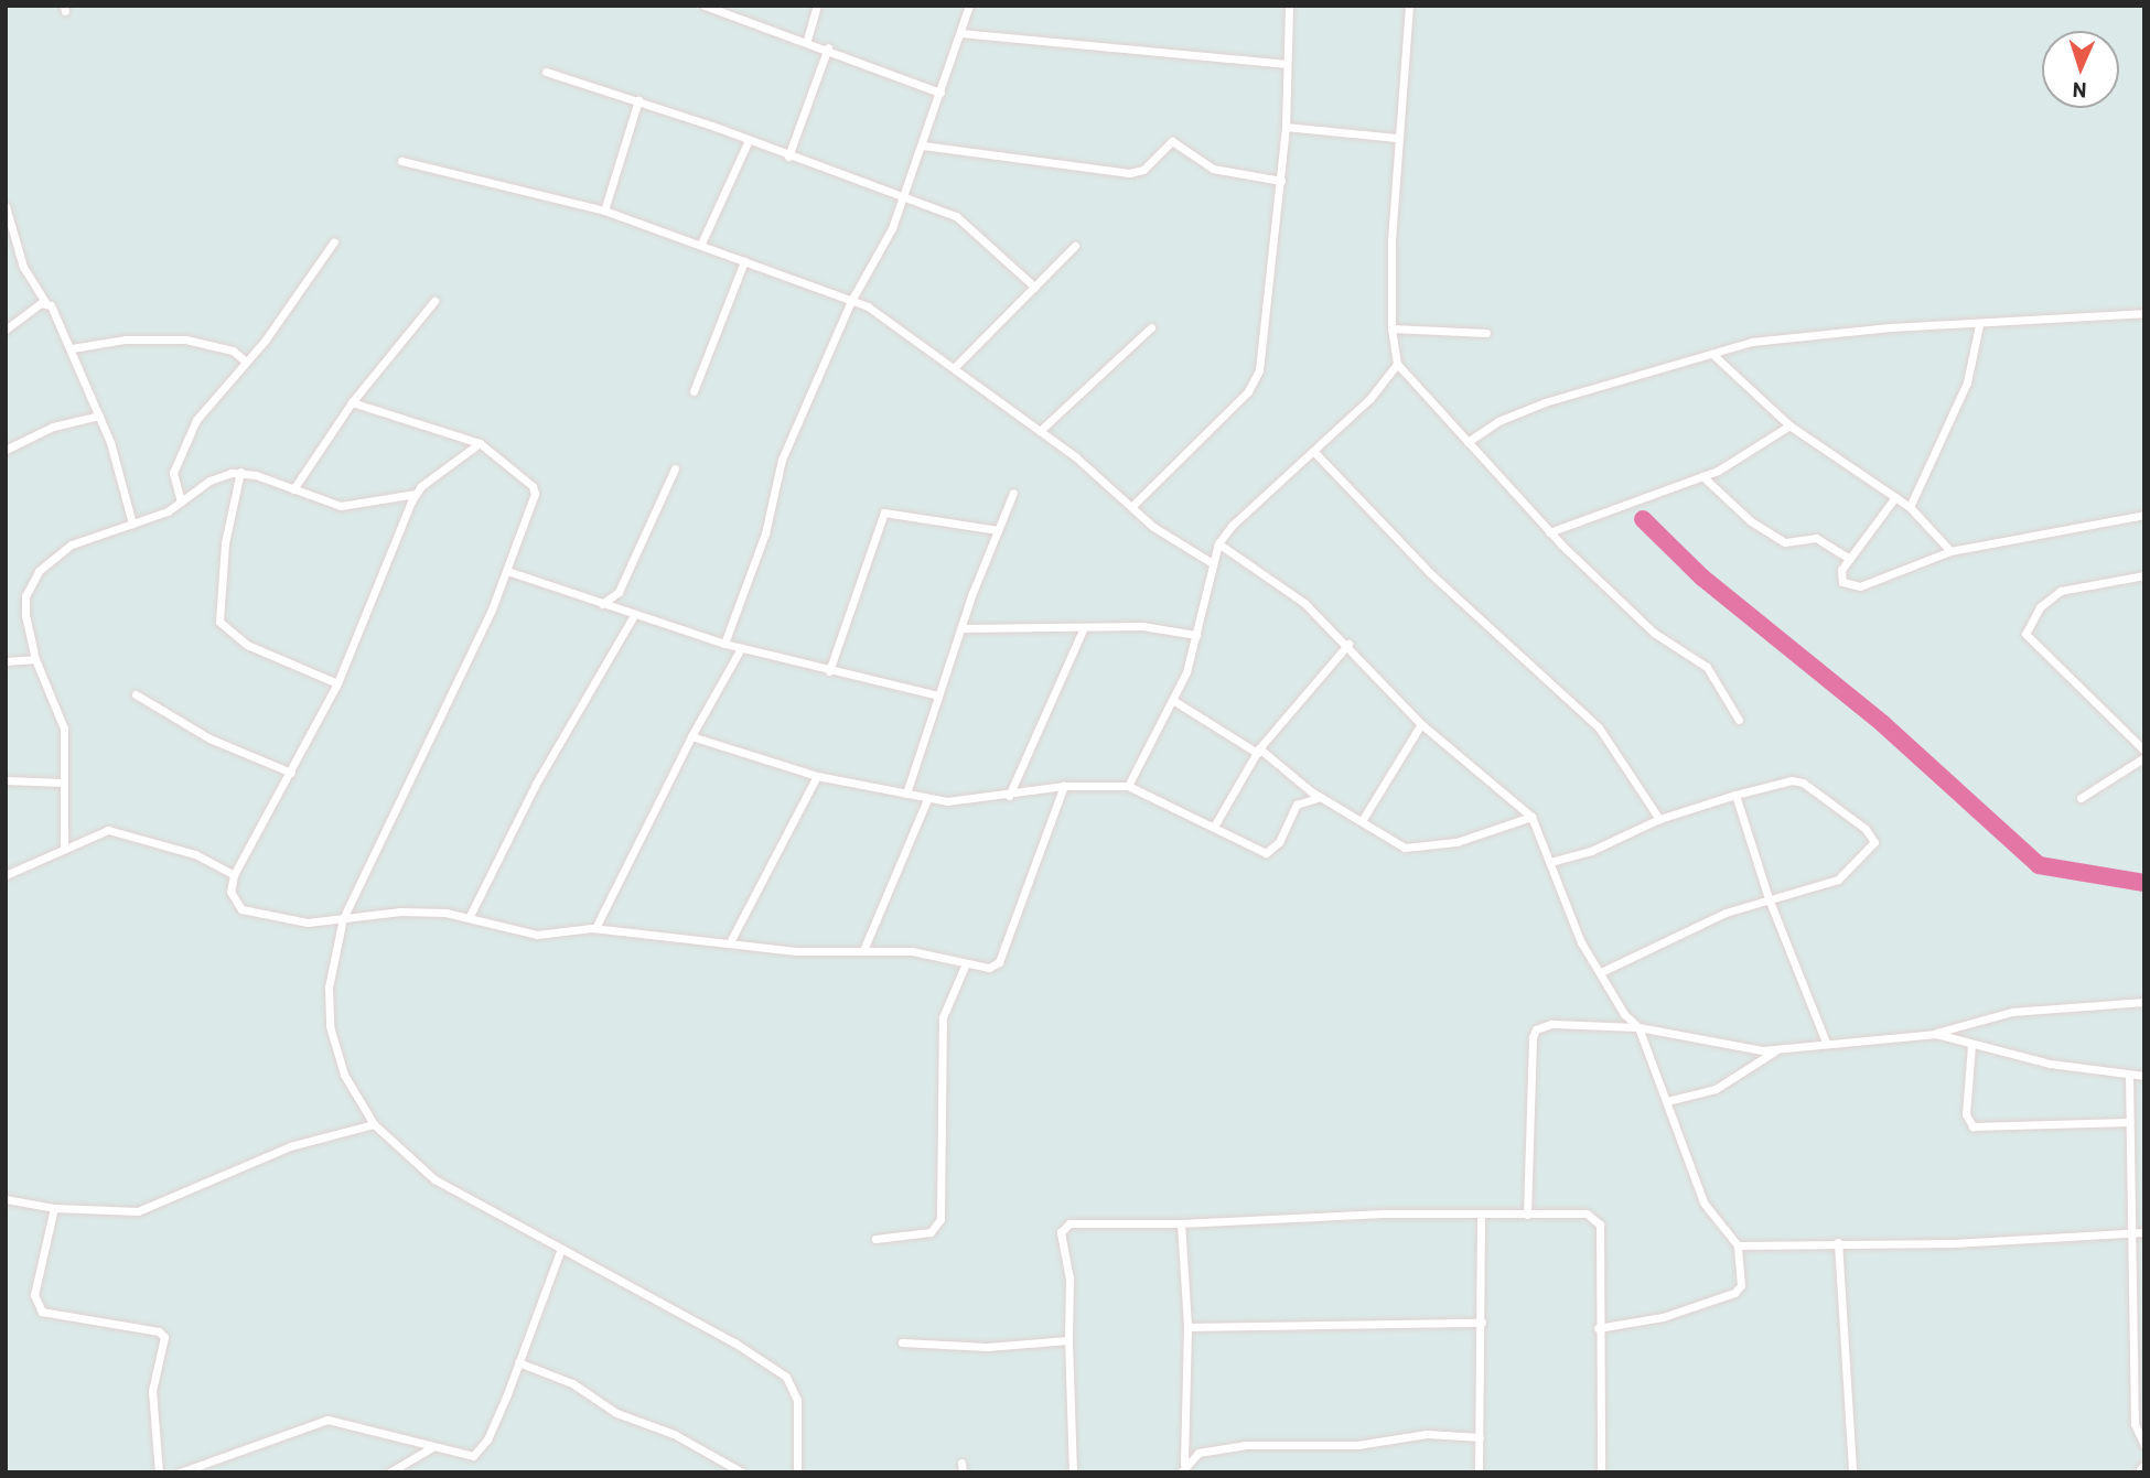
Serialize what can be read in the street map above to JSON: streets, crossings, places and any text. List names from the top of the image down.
{
  "north": "bottom"
}
